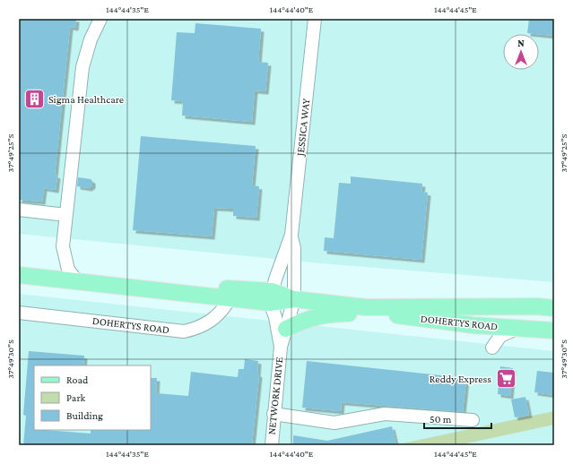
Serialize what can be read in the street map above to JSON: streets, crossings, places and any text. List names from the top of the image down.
{
  "streets": {
    "main road": ["DOHERTYS ROAD"],
    "street": ["JESSICA WAY", "NETWORK DRIVE"]
  },
  "crossings": [
    ["JESSICA WAY", "DOHERTYS ROAD"],
    ["JESSICA WAY", "NETWORK DRIVE"],
    ["DOHERTYS ROAD", "NETWORK DRIVE"]
  ],
  "places": {
    "building": ["Sigma Healthcare"],
    "supermarket": ["Reddy Express"]
  },
  "legend": ["Road", "Park", "Building"],
  "scale_bar": "50 m",
  "north": "top",
  "coordinates": [
    "144°44'35\"E",
    "144°44'40\"E",
    "144°44'45\"E",
    "37°49'25\"S",
    "37°49'30\"S"
  ]
}
